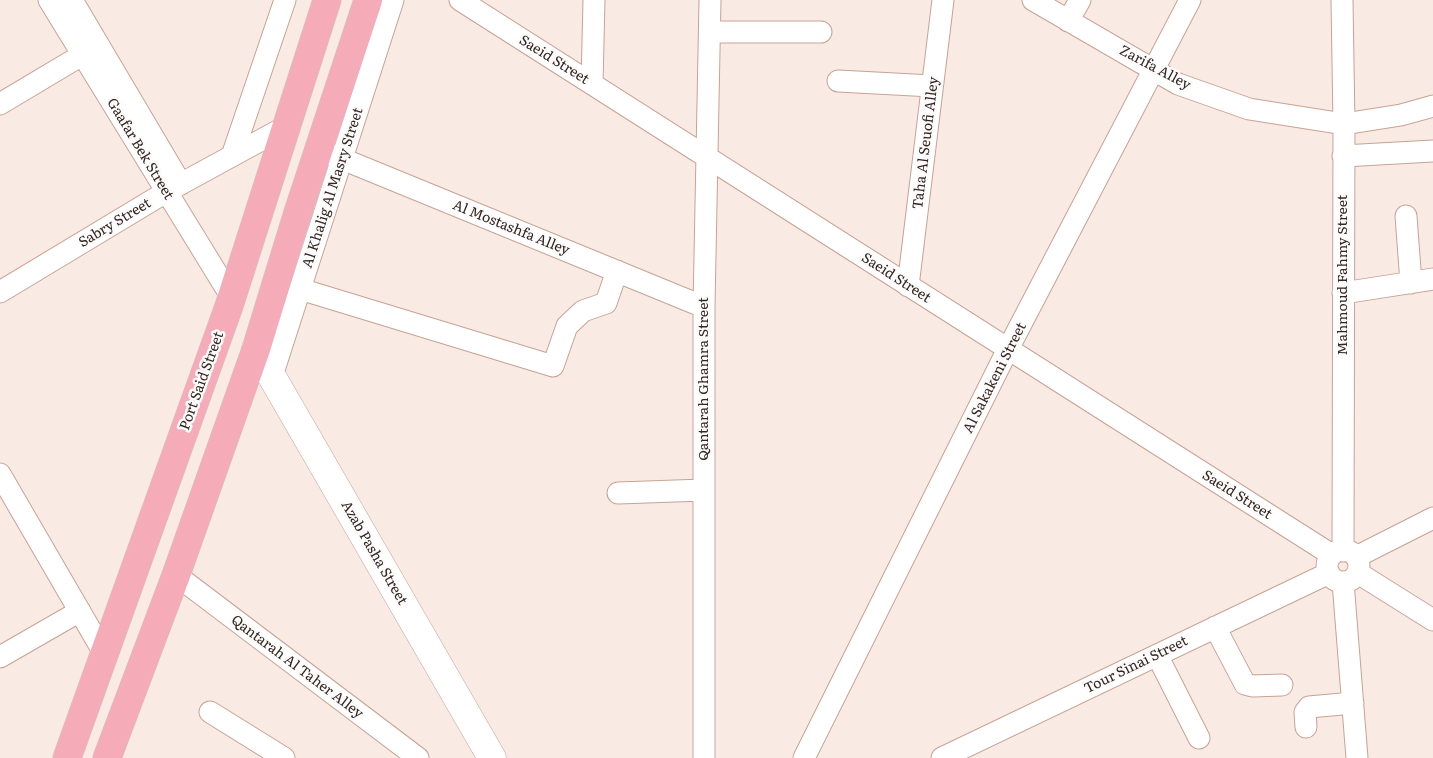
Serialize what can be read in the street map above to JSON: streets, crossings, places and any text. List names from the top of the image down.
{
  "streets": {
    "main road": ["Port Said Street", "Azab Pasha Street"],
    "street": [
      "Saeid Street",
      "Zarifa Alley",
      "Taha Al Seuofi Alley",
      "Gaafar Bek Street",
      "Al Khalig Al Masry Street",
      "Sabry Street",
      "Al Mostashfa Alley",
      "Mahmoud Fahmy Street",
      "Al Sakakeni Street",
      "Qantarah Ghamra Street",
      "Tour Sinai Street",
      "Qantarah Al Taher Alley"
    ]
  },
  "crossings": [
    ["Saeid Street", "Taha Al Seuofi Alley"],
    ["Saeid Street", "Mahmoud Fahmy Street"],
    ["Saeid Street", "Al Sakakeni Street"],
    ["Saeid Street", "Qantarah Ghamra Street"],
    ["Saeid Street", "Tour Sinai Street"],
    ["Zarifa Alley", "Mahmoud Fahmy Street"],
    ["Zarifa Alley", "Al Sakakeni Street"],
    ["Gaafar Bek Street", "Sabry Street"],
    ["Gaafar Bek Street", "Port Said Street"],
    ["Al Khalig Al Masry Street", "Al Mostashfa Alley"],
    ["Al Khalig Al Masry Street", "Azab Pasha Street"],
    ["Sabry Street", "Port Said Street"],
    ["Al Mostashfa Alley", "Qantarah Ghamra Street"],
    ["Mahmoud Fahmy Street", "Tour Sinai Street"]
  ]
}
